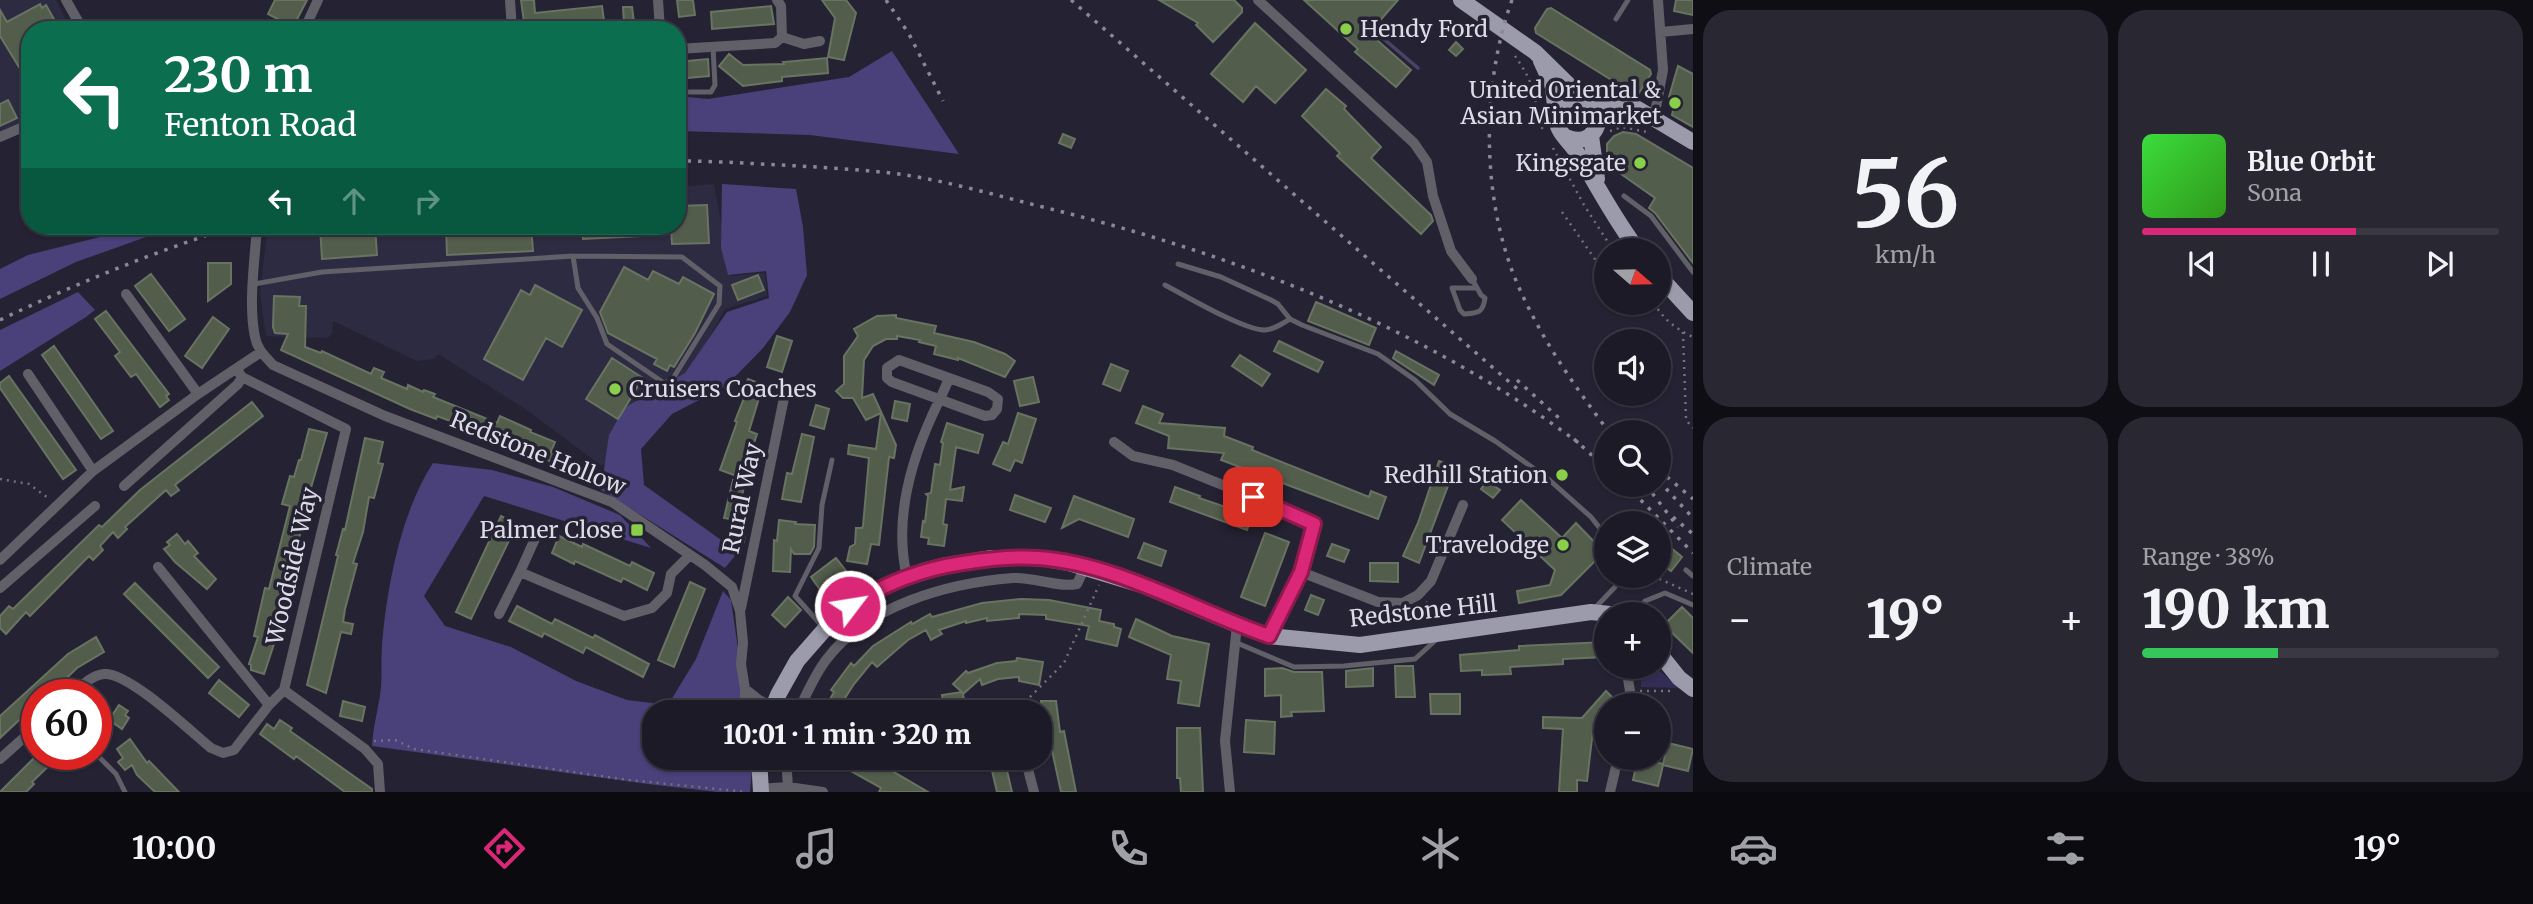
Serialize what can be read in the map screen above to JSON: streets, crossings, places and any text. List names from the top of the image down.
{
  "streets": {
    "main road": ["Redstone Hill"],
    "street": ["Redstone Hollow", "Rural Way", "Woodside Way"]
  },
  "crossings": [
    ["Redstone Hollow", "Rural Way"]
  ],
  "places": {
    "other": [
      "Hendy Ford",
      "United Oriental & Asian Minimarket",
      "Kingsgate",
      "Cruisers Coaches",
      "Redhill Station",
      "Travelodge"
    ],
    "transit": ["Palmer Close"]
  },
  "north": "right",
  "page": {
    "tile": [
      ["56", "km/h"],
      "Climate",
      ["Range · 38%", "190 km"]
    ],
    "turn": ["230 m", "Fenton Road"],
    "song": ["Blue Orbit", "Sona"],
    "map_buttons": ["+", "−"],
    "heat": ["−", "19°", "+"],
    "limit": "60",
    "trip": "10:01 · 1 min · 320 m",
    "tabs": ["10:00", "19°"]
  }
}
